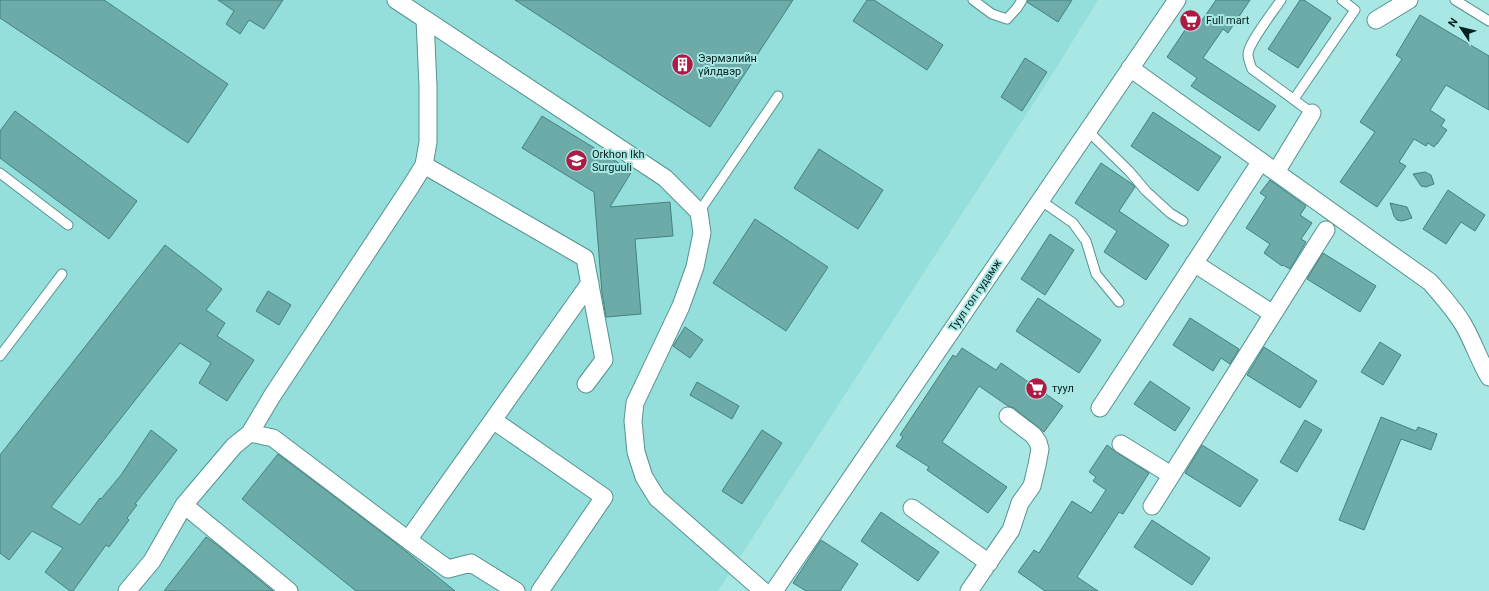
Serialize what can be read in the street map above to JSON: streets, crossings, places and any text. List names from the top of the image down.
{
  "streets": {
    "street": ["Туул гол гудамж"]
  },
  "places": {
    "supermarket": ["Full mart", "туул"],
    "building": ["Ээрмэлийн үйлдвэр"],
    "school or university": ["Orkhon Ikh Surguuli"]
  },
  "north": "top left"
}
